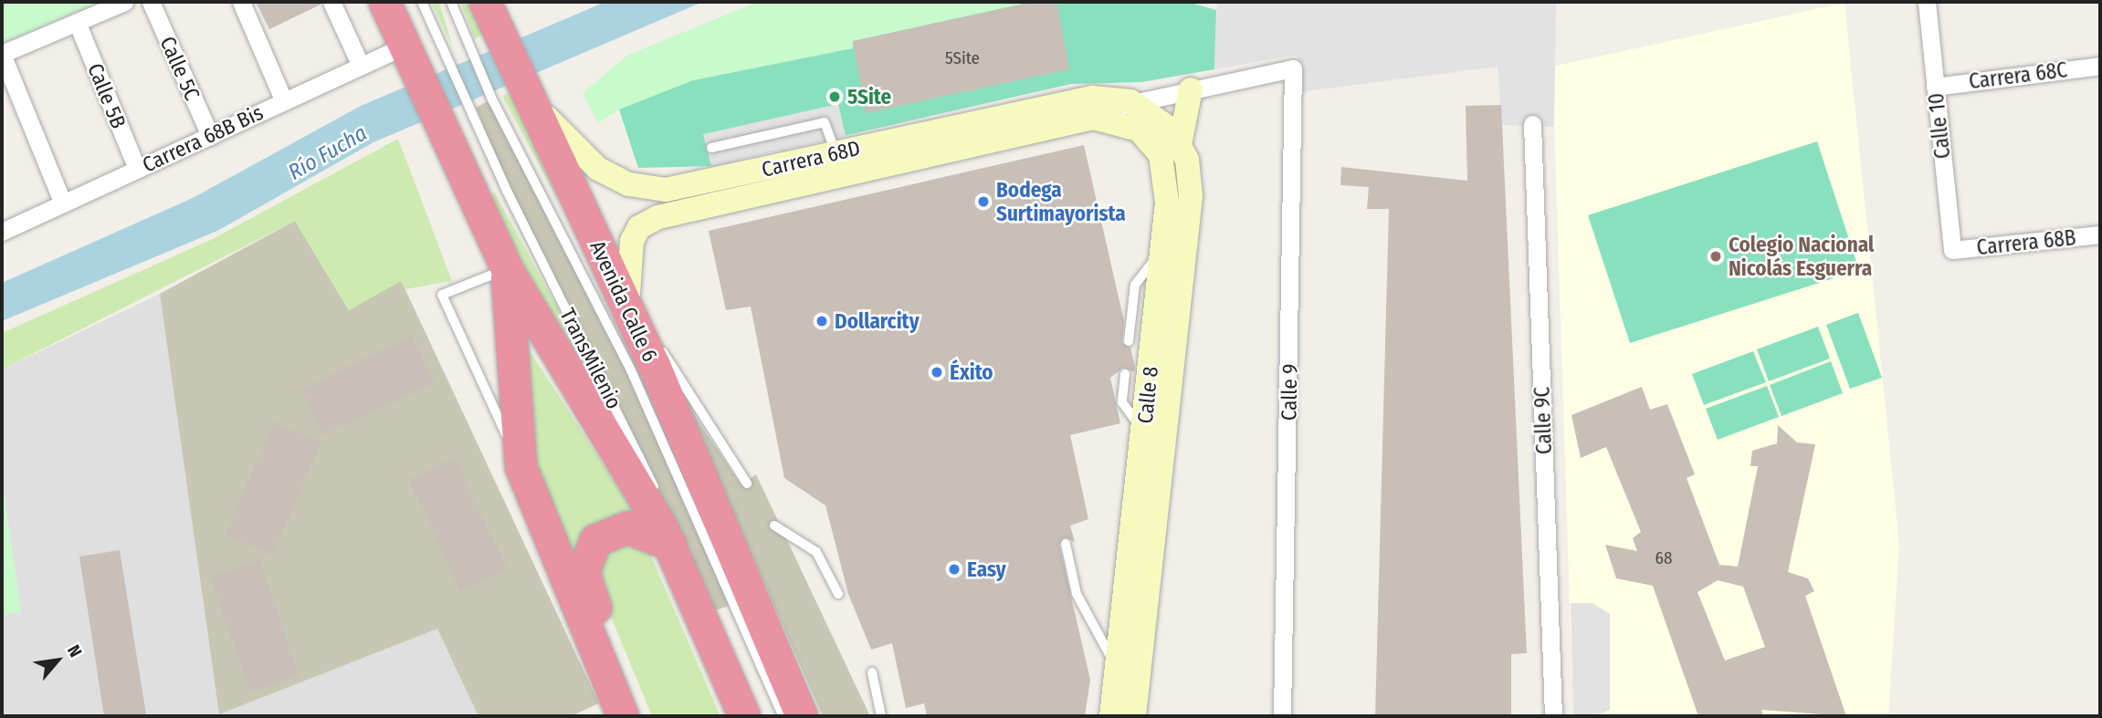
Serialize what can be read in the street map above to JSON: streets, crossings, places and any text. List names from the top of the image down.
{
  "streets": {
    "highway": ["Avenida Calle 6"],
    "street": [
      "Calle 5C",
      "Carrera 68C",
      "Calle 5B",
      "Calle 10",
      "Carrera 68B Bis",
      "Carrera 68D",
      "Carrera 68B",
      "Calle 9",
      "Calle 8",
      "Calle 9C"
    ],
    "lane": ["TransMilenio"]
  },
  "crossings": [
    ["Calle 5C", "Carrera 68B Bis"],
    ["Carrera 68C", "Calle 10"],
    ["Calle 5B", "Carrera 68B Bis"],
    ["Calle 10", "Carrera 68B"],
    ["Carrera 68D", "Avenida Calle 6"],
    ["Carrera 68D", "Calle 9"],
    ["Carrera 68D", "Calle 8"],
    ["Avenida Calle 6", "TransMilenio"]
  ],
  "water": ["Río Fucha"],
  "places": [
    "5Site",
    "Bodega Surtimayorista",
    "Colegio Nacional Nicolás Esguerra",
    "Dollarcity",
    "Éxito",
    "Easy"
  ],
  "house_numbers": ["5Site", "68"],
  "north": "top right"
}
